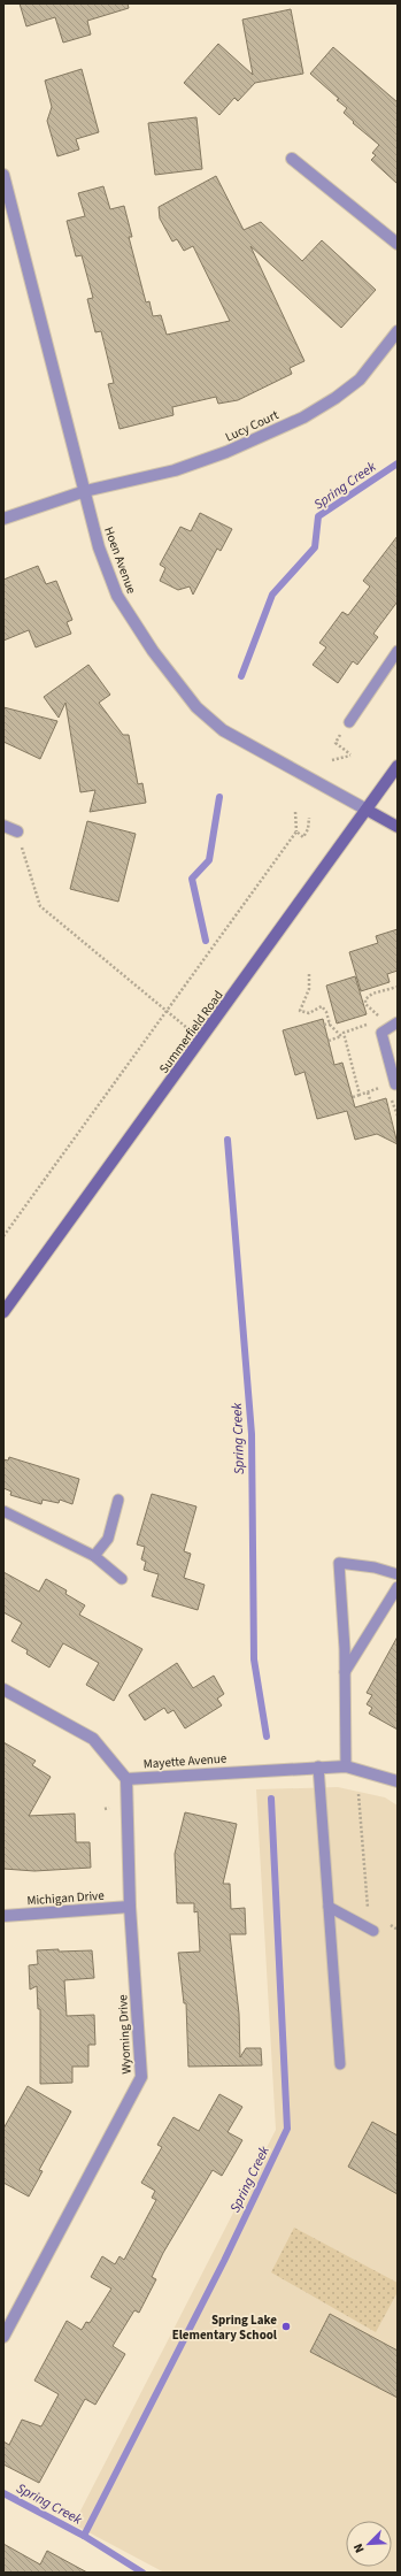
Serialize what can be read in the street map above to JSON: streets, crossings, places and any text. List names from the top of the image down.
{
  "streets": {
    "street": [
      "Lucy Court",
      "Hoen Avenue",
      "Summerfield Road",
      "Mayette Avenue",
      "Michigan Drive",
      "Wyoming Drive"
    ]
  },
  "crossings": [
    ["Lucy Court", "Hoen Avenue"],
    ["Hoen Avenue", "Summerfield Road"],
    ["Mayette Avenue", "Wyoming Drive"],
    ["Michigan Drive", "Wyoming Drive"]
  ],
  "water": ["Spring Creek"],
  "places": ["Spring Lake Elementary School"],
  "north": "bottom left"
}
